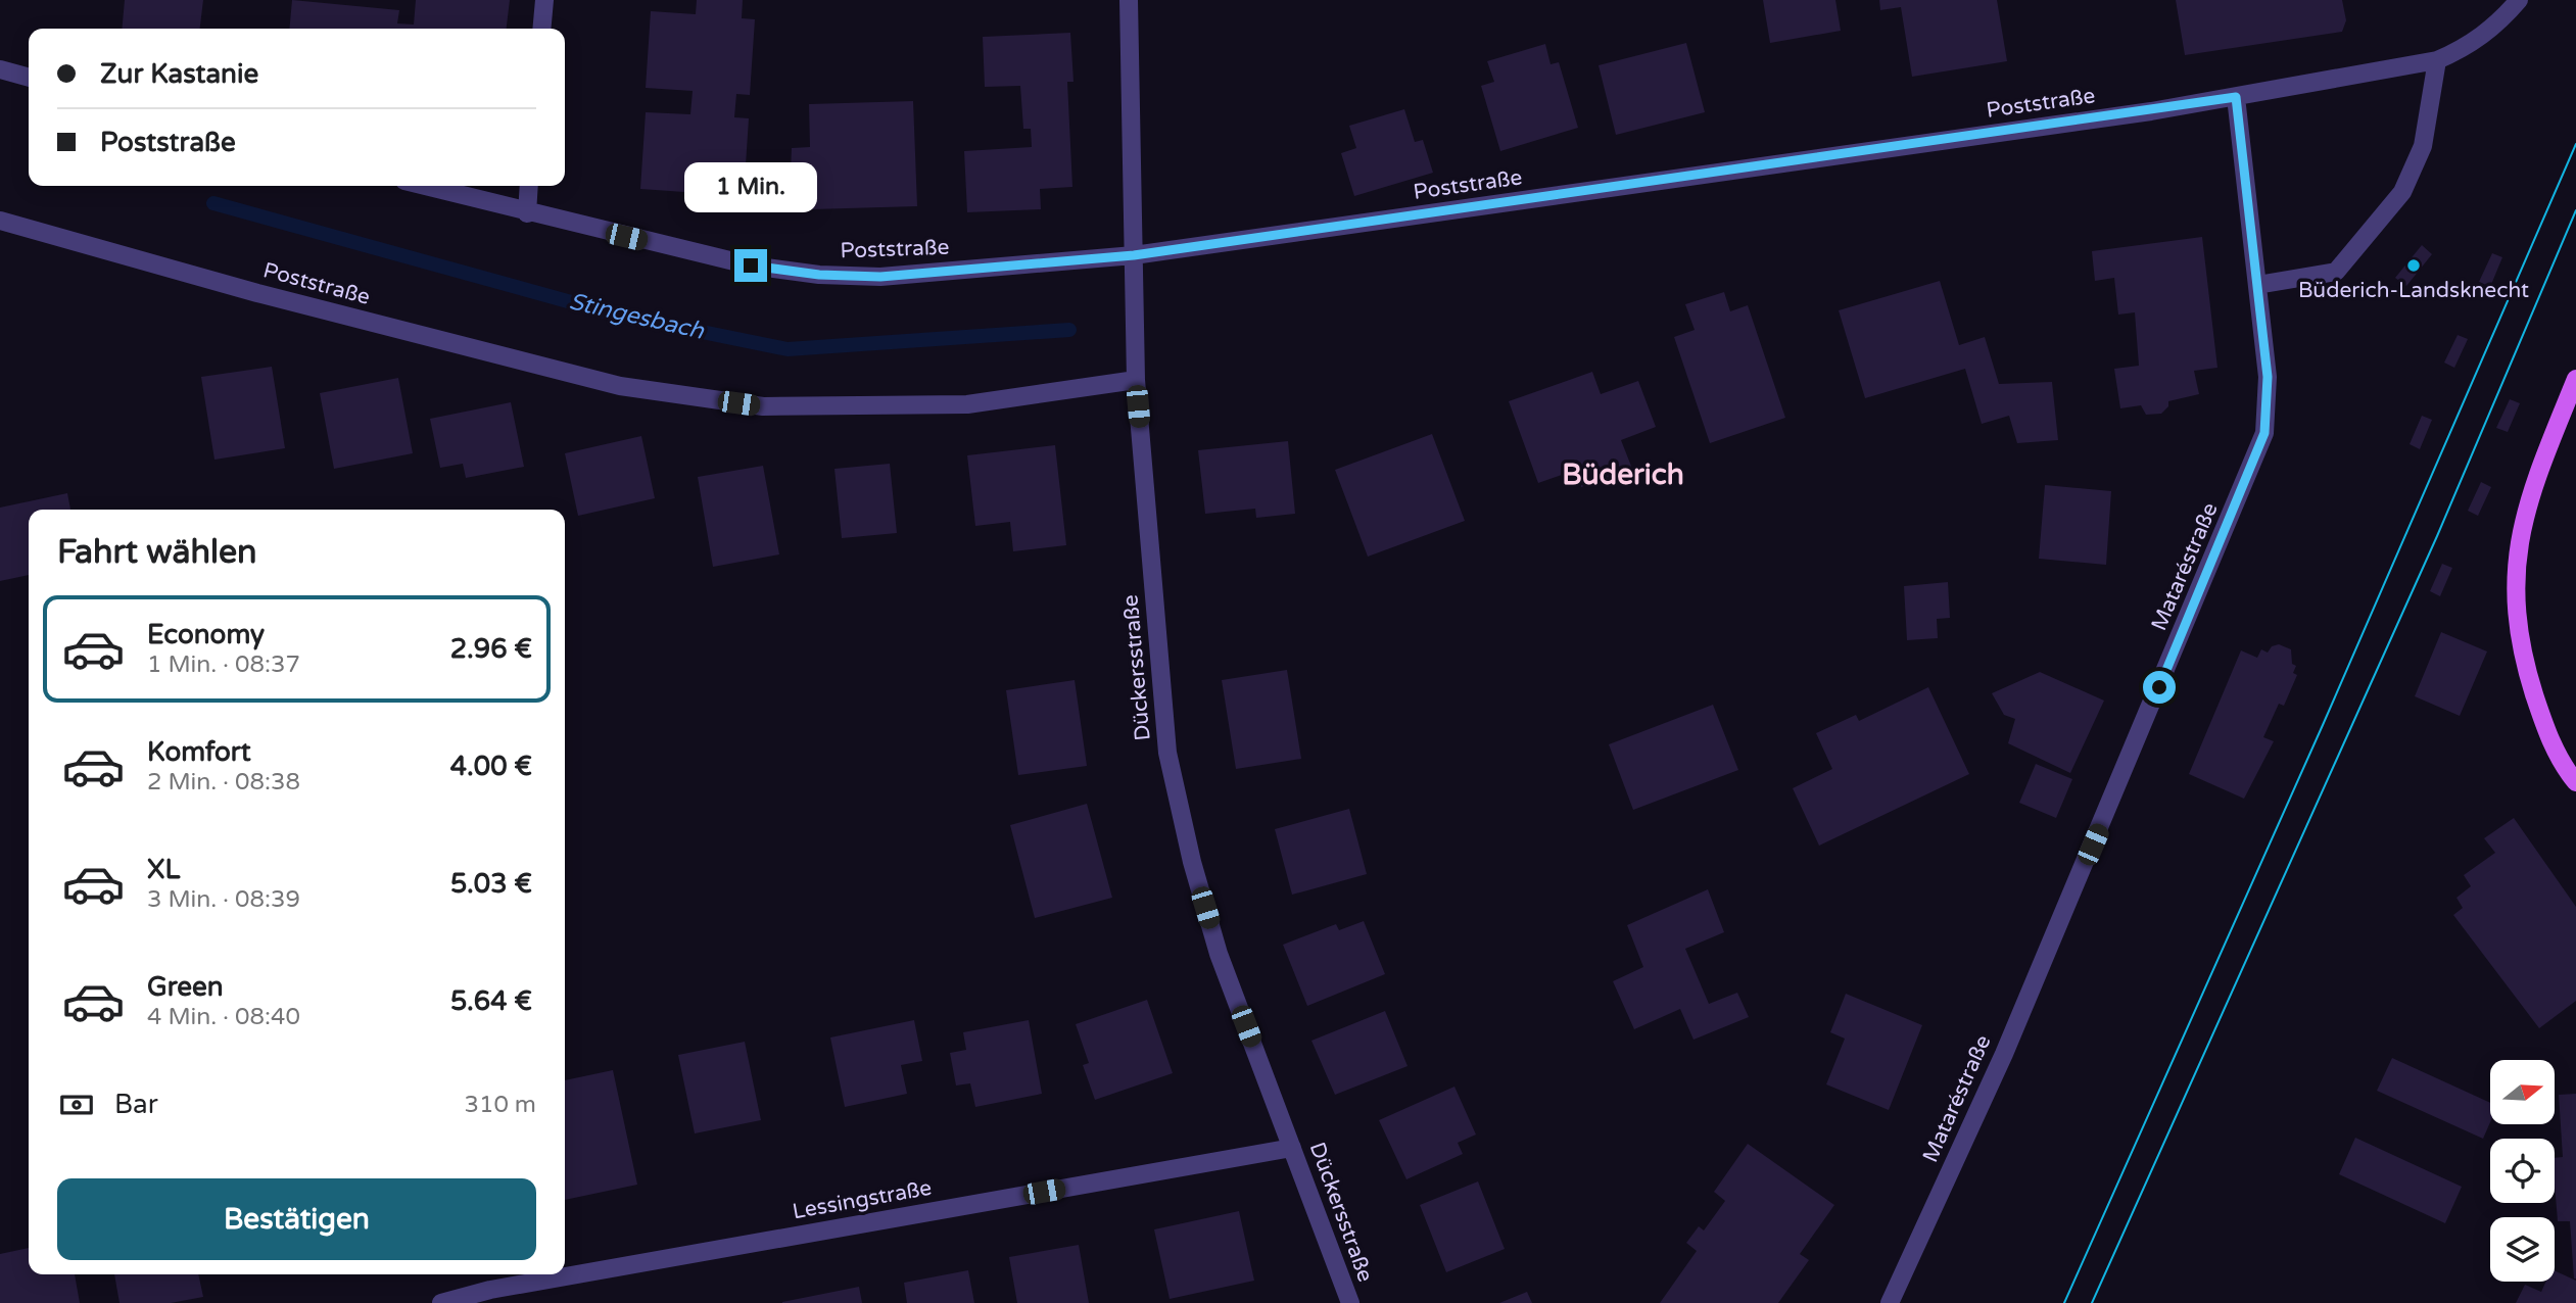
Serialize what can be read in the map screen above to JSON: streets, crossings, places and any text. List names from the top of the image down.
{
  "streets": {
    "street": [
      "Poststraße",
      "Mataréstraße",
      "Dückersstraße",
      "Lessingstraße"
    ]
  },
  "crossings": [
    ["Poststraße", "Mataréstraße"],
    ["Poststraße", "Dückersstraße"],
    ["Dückersstraße", "Lessingstraße"]
  ],
  "districts": ["Büderich"],
  "water": ["Stingesbach"],
  "places": ["Büderich-Landsknecht"],
  "north": "right",
  "page": {
    "banner": ["Zur Kastanie", "Poststraße"],
    "bubble": "1 Min.",
    "heading": "Fahrt wählen",
    "list": [
      {
        "name": "Economy",
        "note": "1 Min. · 08:37",
        "value": "2.96 €"
      },
      {
        "name": "Komfort",
        "note": "2 Min. · 08:38",
        "value": "4.00 €"
      },
      {
        "name": "XL",
        "note": "3 Min. · 08:39",
        "value": "5.03 €"
      },
      {
        "name": "Green",
        "note": "4 Min. · 08:40",
        "value": "5.64 €"
      }
    ],
    "pay": ["Bar", "310 m"],
    "buttons": "Bestätigen"
  }
}
